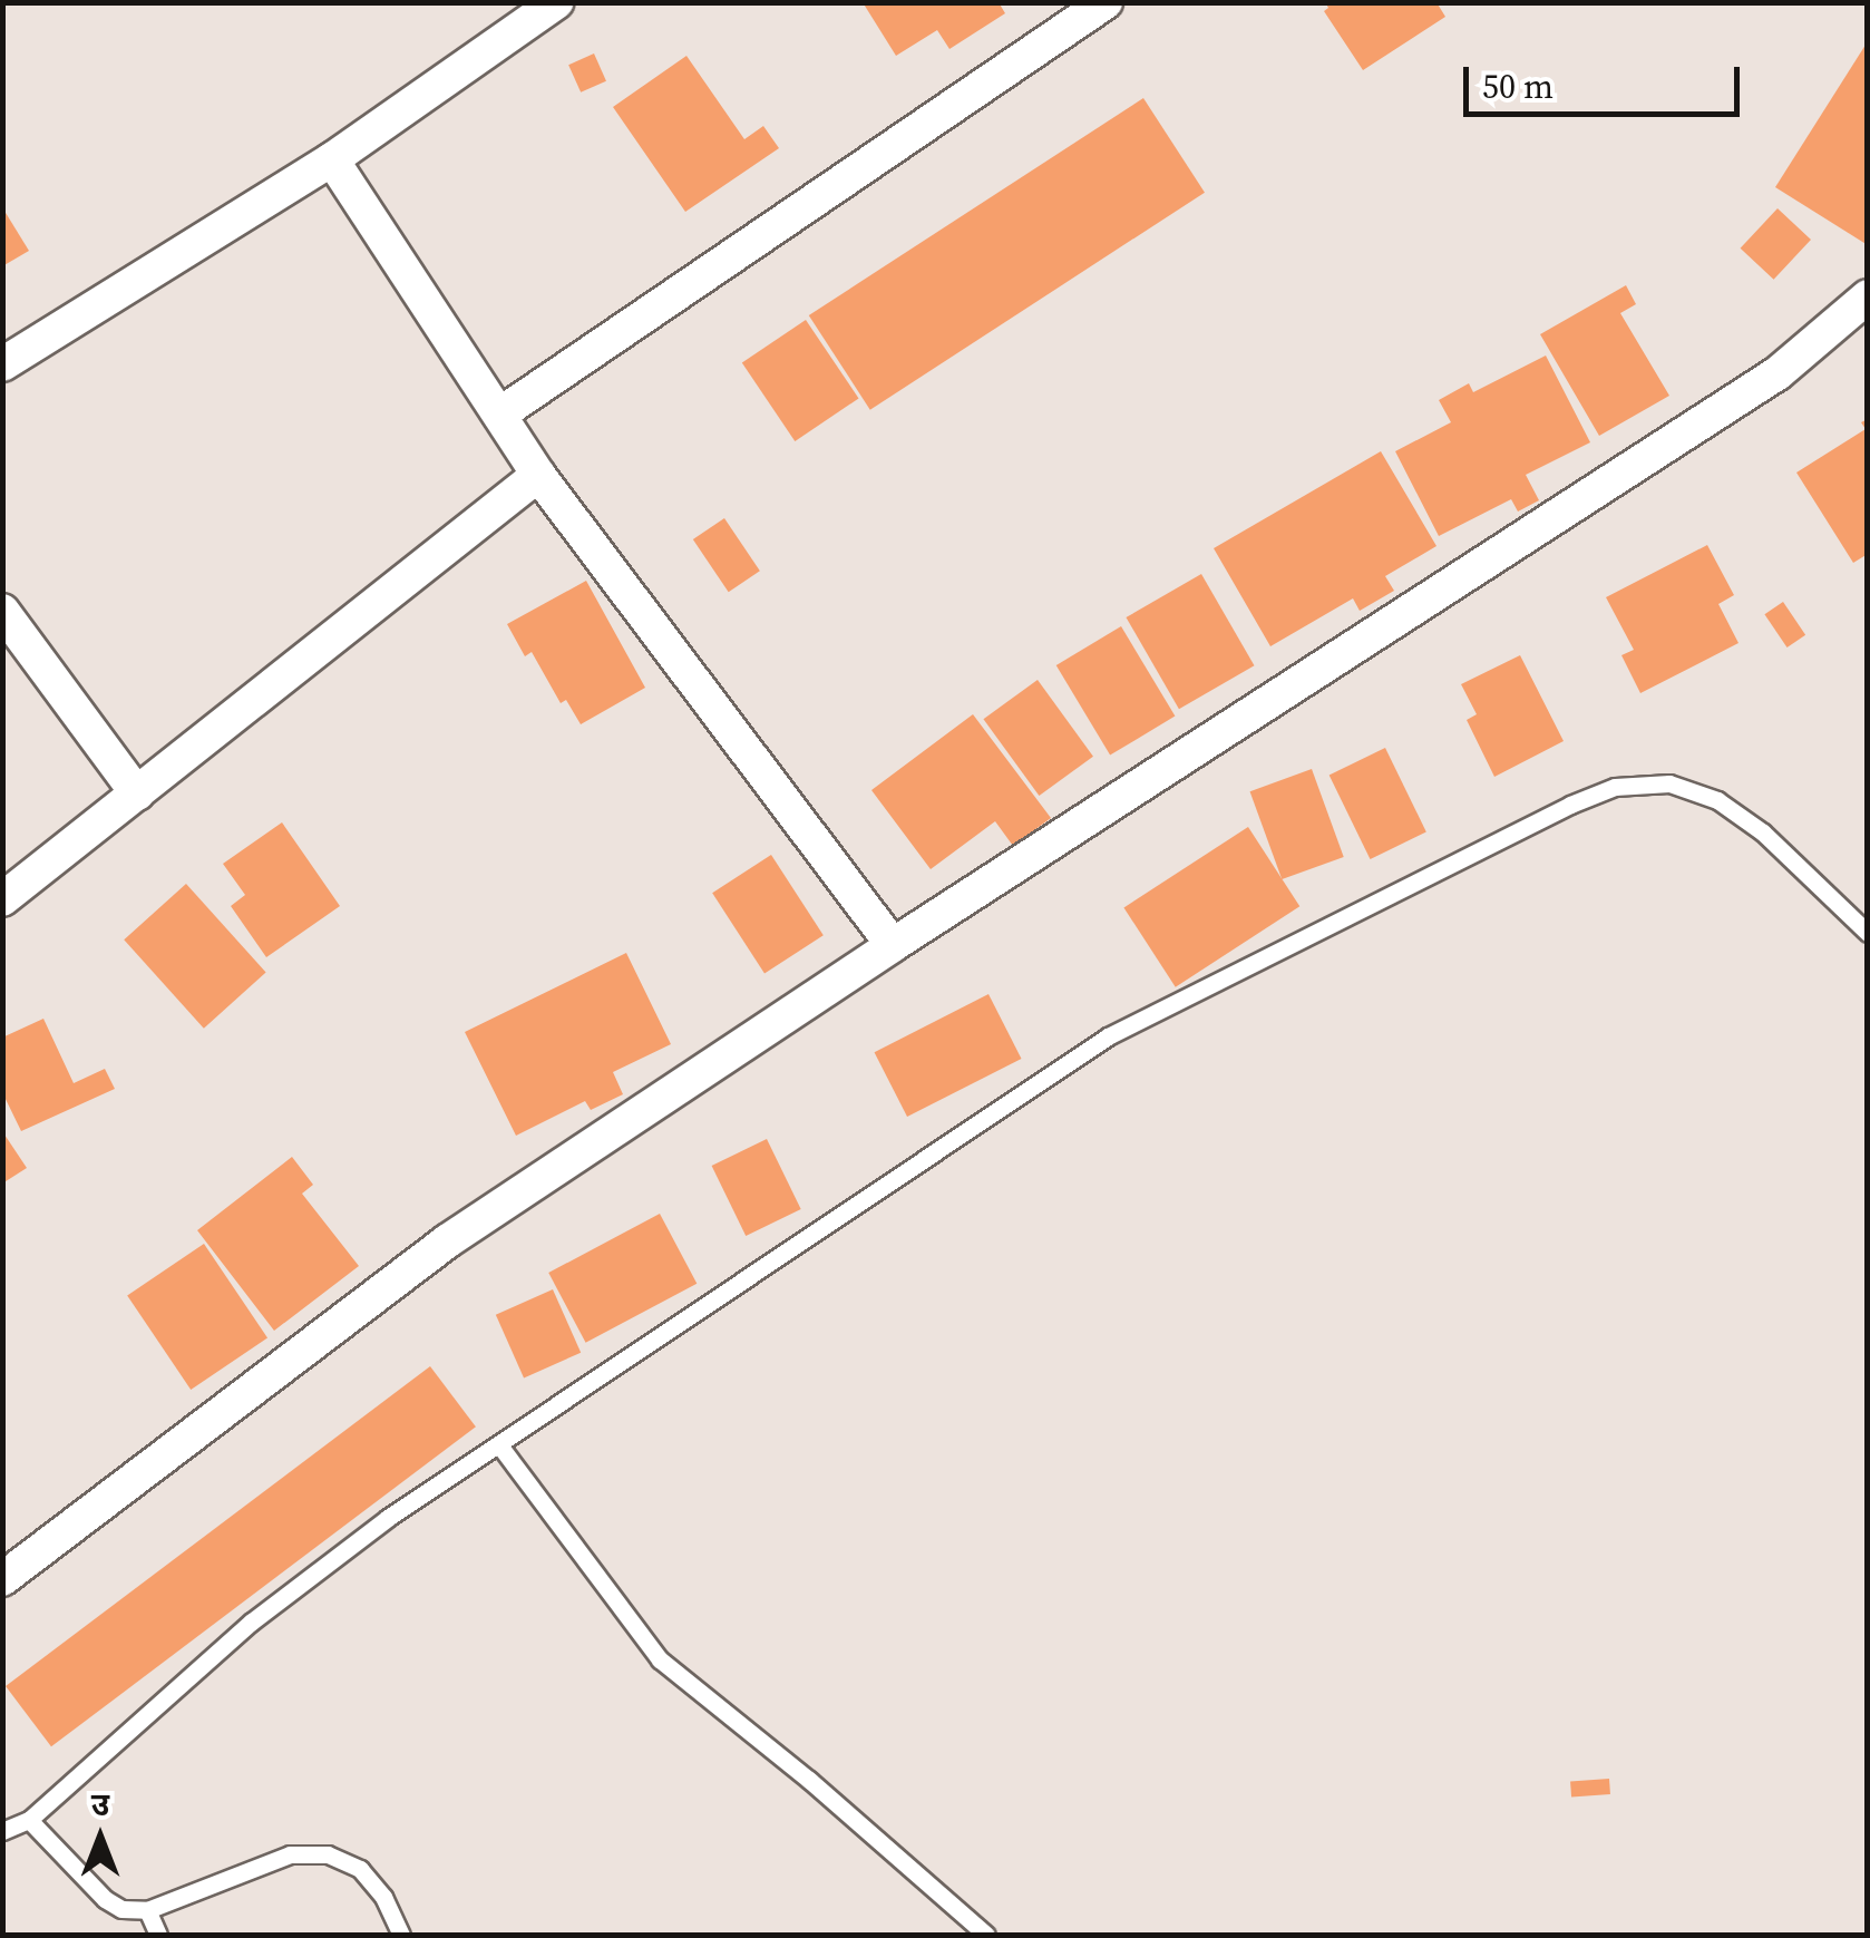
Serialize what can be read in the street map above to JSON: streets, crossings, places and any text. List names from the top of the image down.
{
  "scale_bar": "50 m",
  "north": "top"
}
